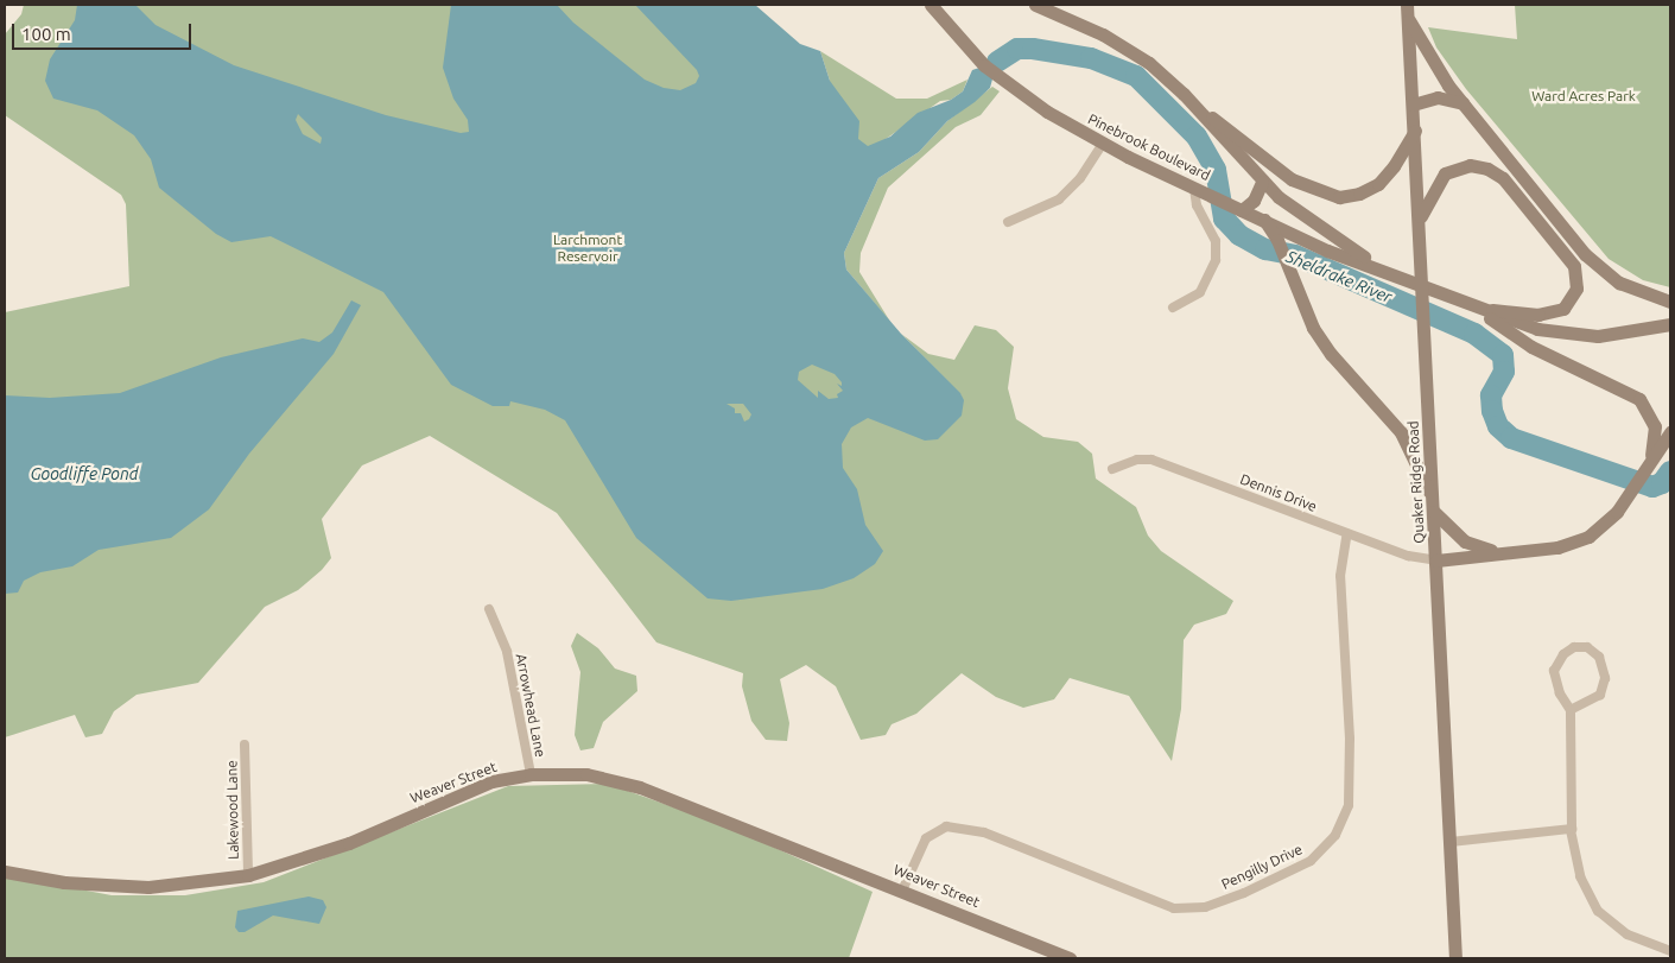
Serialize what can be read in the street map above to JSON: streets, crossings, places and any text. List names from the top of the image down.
{
  "streets": {
    "street": [
      "Pinebrook Boulevard",
      "Quaker Ridge Road",
      "Dennis Drive",
      "Arrowhead Lane",
      "Weaver Street",
      "Lakewood Lane",
      "Pengilly Drive"
    ]
  },
  "crossings": [
    ["Quaker Ridge Road", "Dennis Drive"],
    ["Dennis Drive", "Pengilly Drive"],
    ["Arrowhead Lane", "Weaver Street"],
    ["Weaver Street", "Lakewood Lane"],
    ["Weaver Street", "Pengilly Drive"]
  ],
  "water": ["Sheldrake River", "Goodliffe Pond"],
  "parks": ["Ward Acres Park", "Larchmont Reservoir"],
  "scale_bar": "100 m"
}
